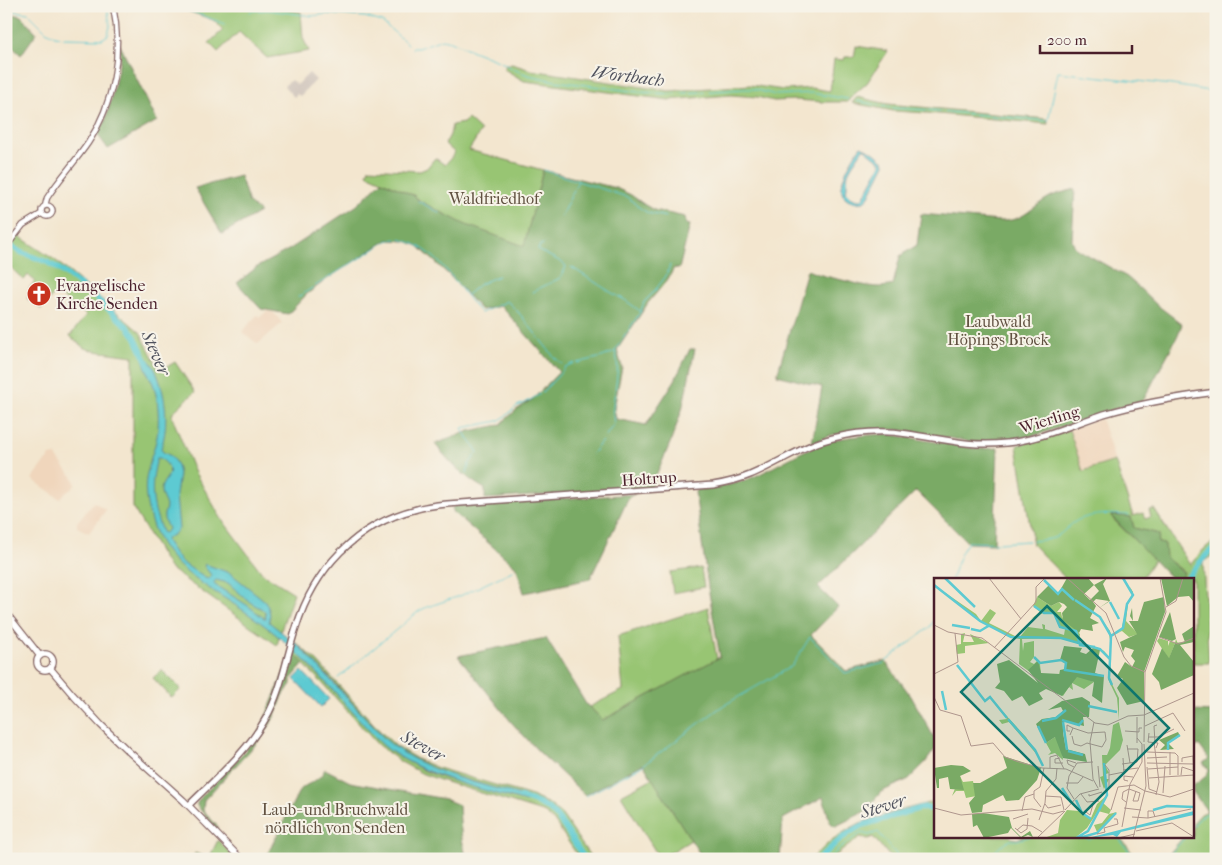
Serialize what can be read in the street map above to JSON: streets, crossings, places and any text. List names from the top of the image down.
{
  "streets": {
    "main road": ["Wierling", "Holtrup"]
  },
  "crossings": [
    ["Wierling", "Holtrup"]
  ],
  "water": ["Wortbach", "Stever"],
  "parks": ["Waldfriedhof", "Laubwald Höpings Brock", "Laub- und Bruchwald nördlich von Senden"],
  "places": {
    "church": ["Evangelische Kirche Senden"]
  },
  "scale_bar": "200 m"
}
